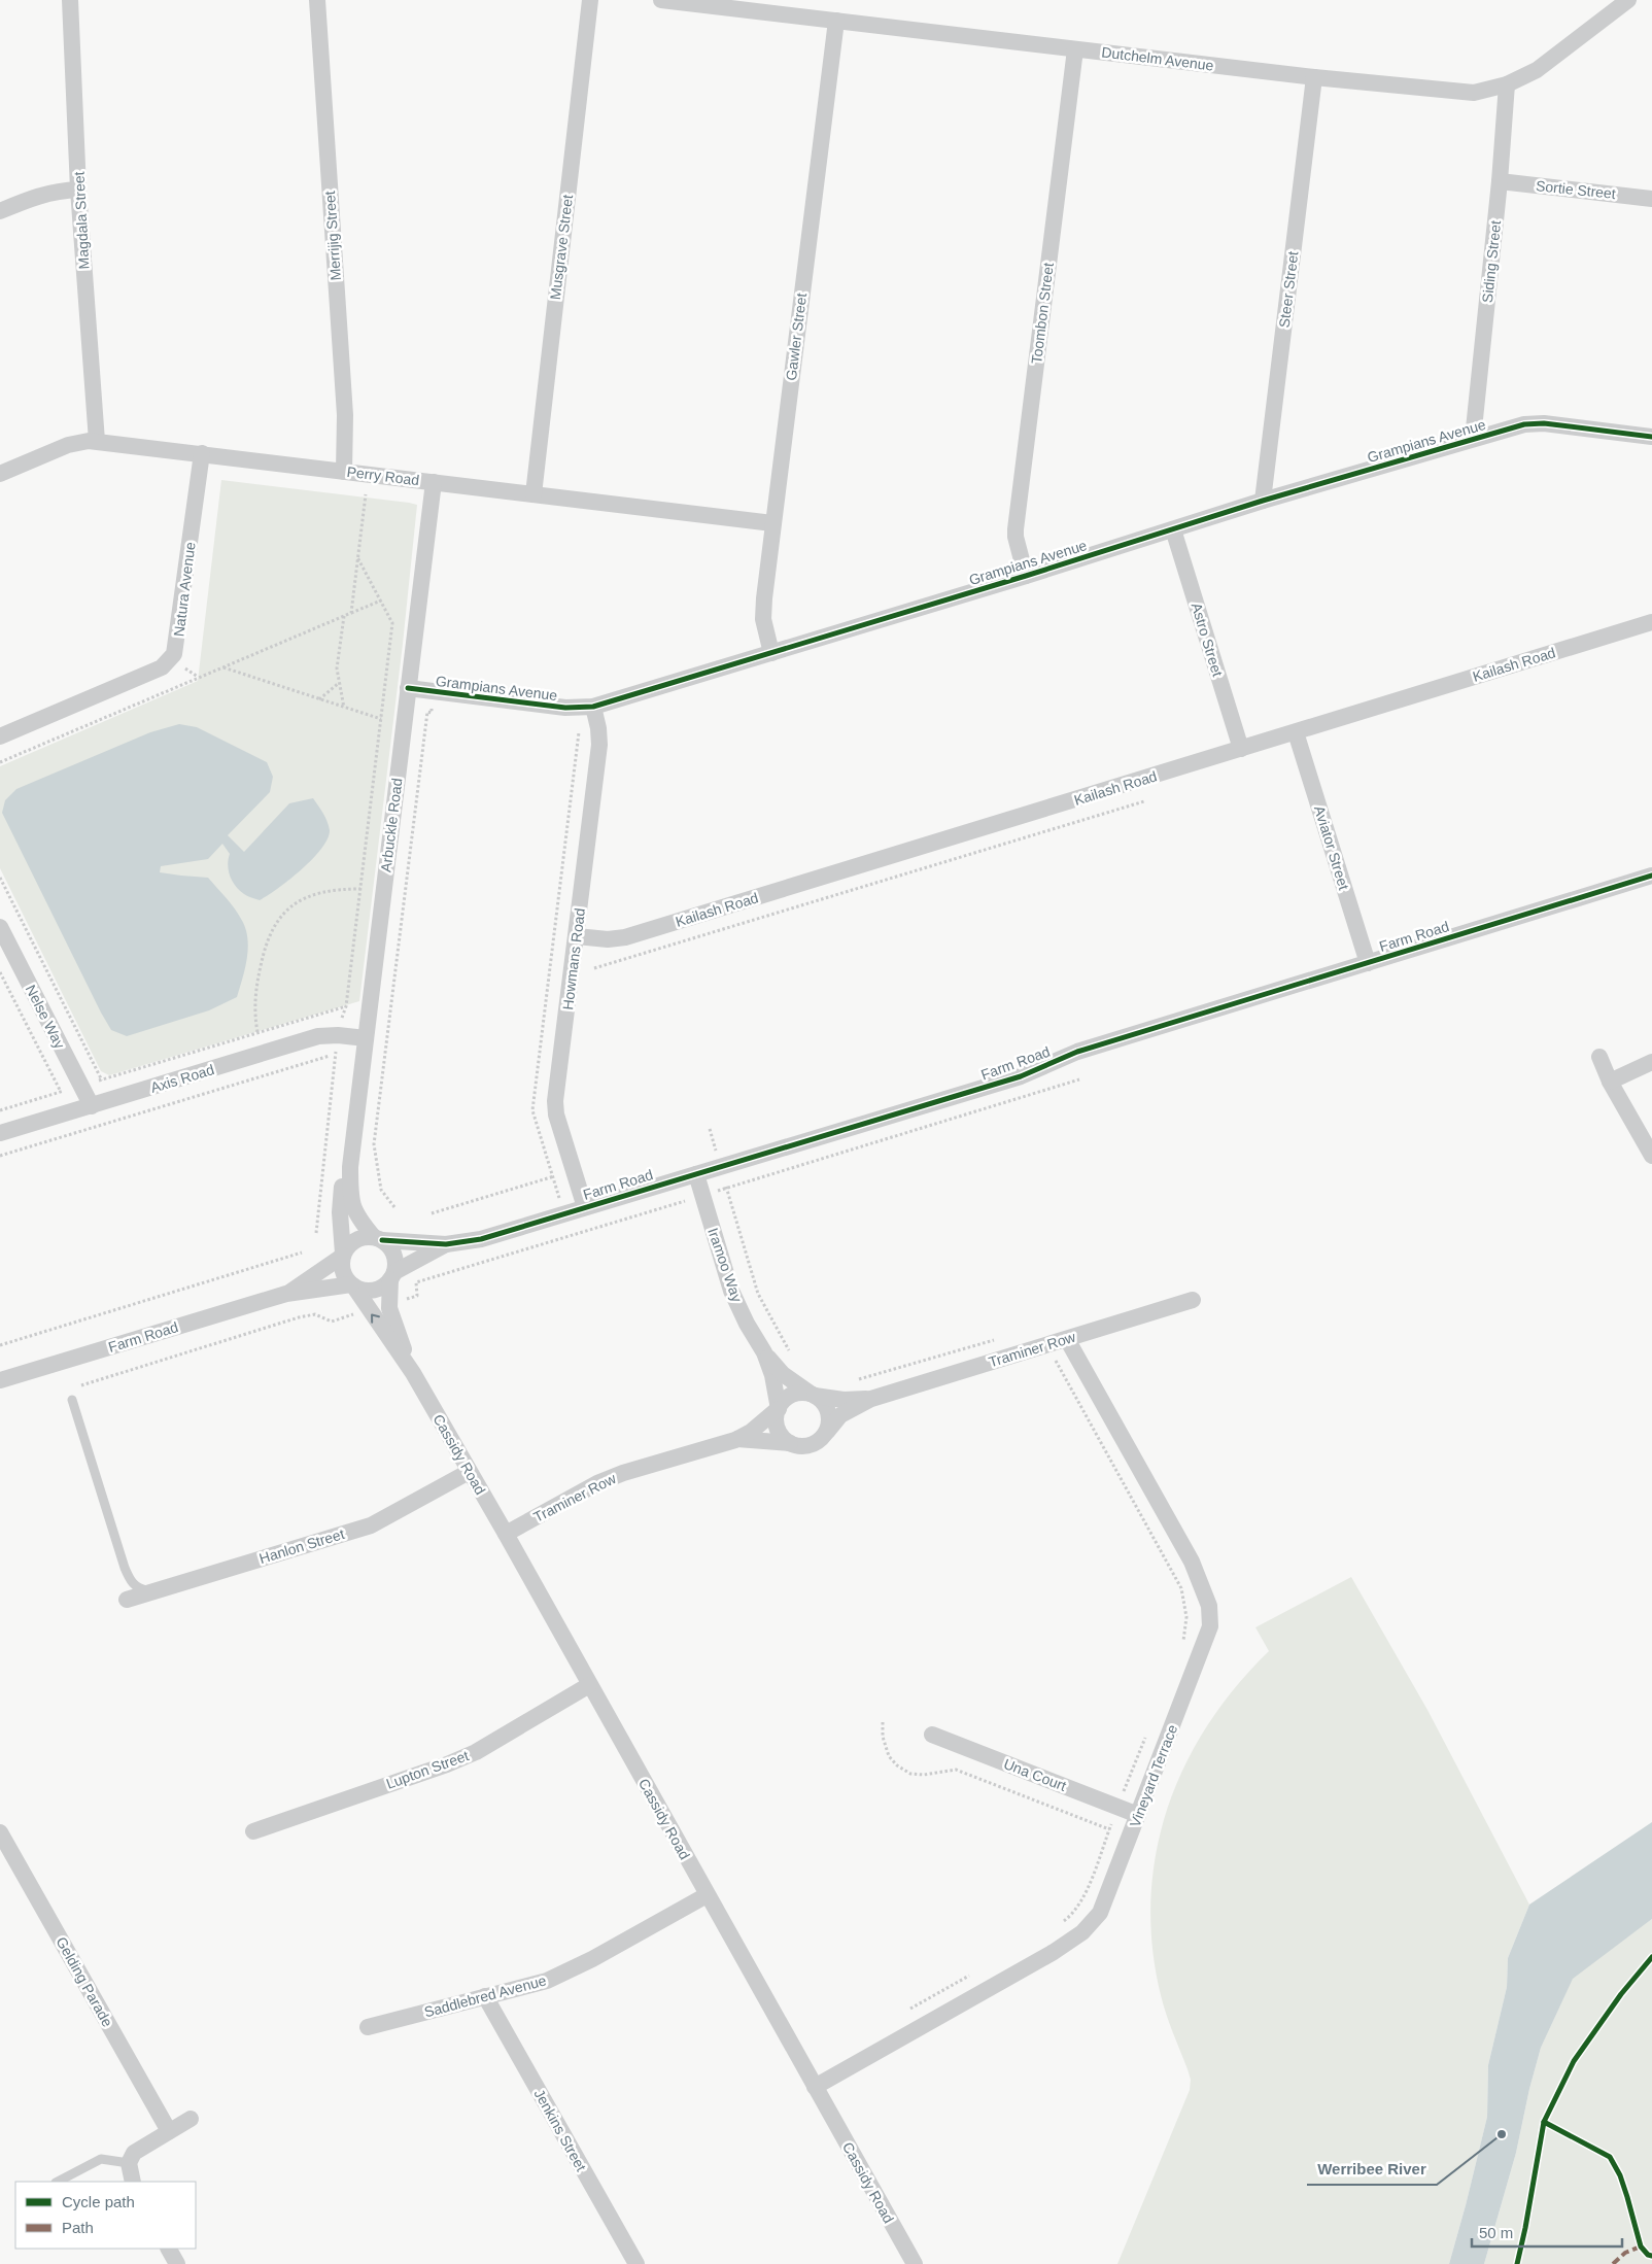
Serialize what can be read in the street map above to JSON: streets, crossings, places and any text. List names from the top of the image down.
{
  "streets": {
    "street": [
      "Dutchelm Avenue",
      "Sortie Street",
      "Magdala Street",
      "Merrijig Street",
      "Musgrave Street",
      "Siding Street",
      "Steer Street",
      "Toombon Street",
      "Gawler Street",
      "Grampians Avenue",
      "Perry Road",
      "Natura Avenue",
      "Astro Street",
      "Kailash Road",
      "Arbuckle Road",
      "Aviator Street",
      "Farm Road",
      "Howmans Road",
      "Nelse Way",
      "Axis Road",
      "Iramoo Way",
      "Traminer Row",
      "Cassidy Road",
      "Hanlon Street",
      "Lupton Street",
      "Una Court",
      "Vineyard Terrace",
      "Gelding Parade",
      "Saddlebred Avenue",
      "Jenkins Street"
    ]
  },
  "crossings": [
    ["Dutchelm Avenue", "Siding Street"],
    ["Dutchelm Avenue", "Steer Street"],
    ["Dutchelm Avenue", "Toombon Street"],
    ["Dutchelm Avenue", "Gawler Street"],
    ["Sortie Street", "Siding Street"],
    ["Magdala Street", "Perry Road"],
    ["Merrijig Street", "Perry Road"],
    ["Musgrave Street", "Perry Road"],
    ["Siding Street", "Grampians Avenue"],
    ["Steer Street", "Grampians Avenue"],
    ["Toombon Street", "Grampians Avenue"],
    ["Gawler Street", "Grampians Avenue"],
    ["Gawler Street", "Perry Road"],
    ["Grampians Avenue", "Astro Street"],
    ["Grampians Avenue", "Arbuckle Road"],
    ["Grampians Avenue", "Howmans Road"],
    ["Perry Road", "Natura Avenue"],
    ["Perry Road", "Arbuckle Road"],
    ["Astro Street", "Kailash Road"],
    ["Kailash Road", "Aviator Street"],
    ["Kailash Road", "Howmans Road"],
    ["Arbuckle Road", "Farm Road"],
    ["Arbuckle Road", "Axis Road"],
    ["Arbuckle Road", "Cassidy Road"],
    ["Aviator Street", "Farm Road"],
    ["Farm Road", "Howmans Road"],
    ["Farm Road", "Iramoo Way"],
    ["Farm Road", "Cassidy Road"],
    ["Nelse Way", "Axis Road"],
    ["Iramoo Way", "Traminer Row"],
    ["Traminer Row", "Cassidy Road"],
    ["Traminer Row", "Vineyard Terrace"],
    ["Cassidy Road", "Hanlon Street"],
    ["Cassidy Road", "Lupton Street"],
    ["Cassidy Road", "Vineyard Terrace"],
    ["Cassidy Road", "Saddlebred Avenue"],
    ["Una Court", "Vineyard Terrace"],
    ["Saddlebred Avenue", "Jenkins Street"]
  ],
  "places": ["Werribee River"],
  "legend": ["Cycle path", "Path"],
  "scale_bar": "50 m"
}
